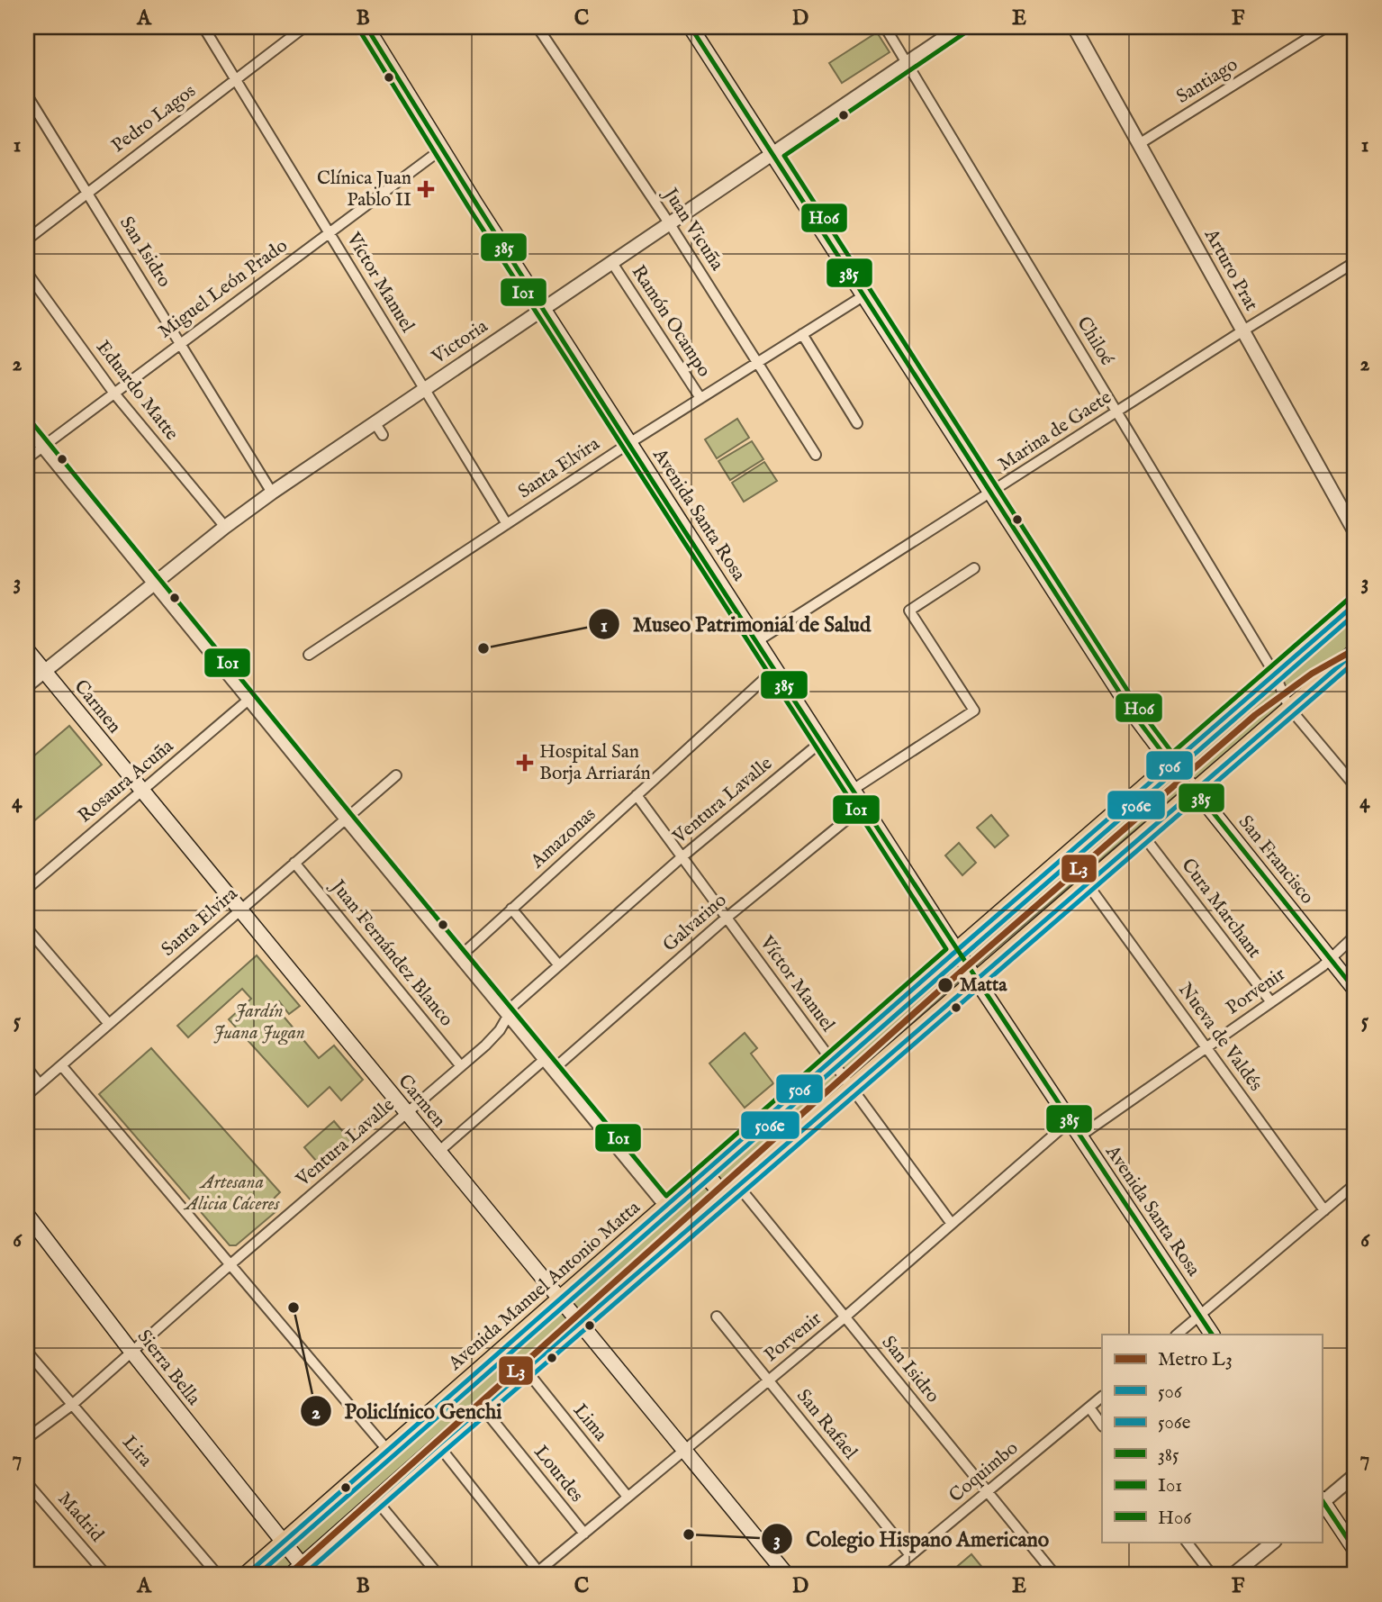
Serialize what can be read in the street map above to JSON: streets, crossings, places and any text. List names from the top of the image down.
{
  "streets": {
    "main road": [
      "Avenida Santa Rosa",
      "Carmen",
      "San Francisco",
      "Avenida Manuel Antonio Matta",
      "Sierra Bella"
    ],
    "street": [
      "Santiago",
      "Pedro Lagos",
      "Juan Vicuña",
      "San Isidro",
      "Arturo Prat",
      "Víctor Manuel",
      "Miguel León Prado",
      "Ramón Ocampo",
      "Chiloé",
      "Victoria",
      "Eduardo Matte",
      "Marina de Gaete",
      "Santa Elvira",
      "Rosaura Acuña",
      "Ventura Lavalle",
      "Amazonas",
      "Cura Marchant",
      "Galvarino",
      "Juan Fernández Blanco",
      "Porvenir",
      "Nueva de Valdés",
      "Lima",
      "San Rafael",
      "Lira",
      "Coquimbo",
      "Lourdes",
      "Madrid"
    ]
  },
  "crossings": [
    ["Santiago", "Arturo Prat"],
    ["Pedro Lagos", "San Isidro"],
    ["Pedro Lagos", "Víctor Manuel"],
    ["Juan Vicuña", "Victoria"],
    ["Juan Vicuña", "Santa Elvira"],
    ["San Isidro", "Miguel León Prado"],
    ["San Isidro", "Victoria"],
    ["San Isidro", "Porvenir"],
    ["San Isidro", "Coquimbo"],
    ["Arturo Prat", "Marina de Gaete"],
    ["Víctor Manuel", "Miguel León Prado"],
    ["Víctor Manuel", "Victoria"],
    ["Víctor Manuel", "Santa Elvira"],
    ["Víctor Manuel", "Ventura Lavalle"],
    ["Víctor Manuel", "Amazonas"],
    ["Víctor Manuel", "Galvarino"],
    ["Víctor Manuel", "Porvenir"],
    ["Víctor Manuel", "Avenida Manuel Antonio Matta"],
    ["Miguel León Prado", "Eduardo Matte"],
    ["Miguel León Prado", "Avenida Santa Rosa"],
    ["Ramón Ocampo", "Victoria"],
    ["Ramón Ocampo", "Santa Elvira"],
    ["Chiloé", "Victoria"],
    ["Chiloé", "Marina de Gaete"],
    ["Chiloé", "Avenida Manuel Antonio Matta"],
    ["Victoria", "Eduardo Matte"],
    ["Victoria", "Avenida Santa Rosa"],
    ["Victoria", "Carmen"],
    ["Victoria", "San Francisco"],
    ["Marina de Gaete", "Avenida Santa Rosa"],
    ["Marina de Gaete", "San Francisco"],
    ["Santa Elvira", "Avenida Santa Rosa"],
    ["Santa Elvira", "Carmen"],
    ["Santa Elvira", "San Francisco"],
    ["Santa Elvira", "Juan Fernández Blanco"],
    ["Avenida Santa Rosa", "Ventura Lavalle"],
    ["Avenida Santa Rosa", "Amazonas"],
    ["Avenida Santa Rosa", "Galvarino"],
    ["Avenida Santa Rosa", "Porvenir"],
    ["Avenida Santa Rosa", "Avenida Manuel Antonio Matta"],
    ["Carmen", "Rosaura Acuña"],
    ["Carmen", "Ventura Lavalle"],
    ["Carmen", "Porvenir"],
    ["Carmen", "Avenida Manuel Antonio Matta"],
    ["Ventura Lavalle", "Juan Fernández Blanco"],
    ["Ventura Lavalle", "Sierra Bella"],
    ["Ventura Lavalle", "Lira"],
    ["San Francisco", "Porvenir"],
    ["San Francisco", "Avenida Manuel Antonio Matta"],
    ["Cura Marchant", "Porvenir"],
    ["Porvenir", "Nueva de Valdés"],
    ["Porvenir", "Lima"],
    ["Porvenir", "San Rafael"],
    ["Porvenir", "Lourdes"],
    ["Avenida Manuel Antonio Matta", "Sierra Bella"],
    ["San Rafael", "Coquimbo"]
  ],
  "parks": ["Jardín Juana Jugan", "Artesana Alicia Cáceres"],
  "places": {
    "health": ["Clínica Juan Pablo II", "Hospital San Borja Arriarán"],
    "other": [
      "Museo Patrimonial de Salud",
      "Matta",
      "Policlínico Genchi",
      "Colegio Hispano Americano"
    ]
  },
  "lines": [
    "transit line 385",
    "transit line I01",
    "transit line H06",
    "transit line 506",
    "transit line 506e",
    "metro line L3"
  ],
  "legend": [
    "Metro L3",
    "506",
    "506e",
    "385",
    "I01",
    "H06"
  ],
  "grid": {
    "columns": [
      "A",
      "B",
      "C",
      "D",
      "E",
      "F"
    ],
    "rows": [
      "1",
      "2",
      "3",
      "4",
      "5",
      "6",
      "7"
    ]
  }
}
